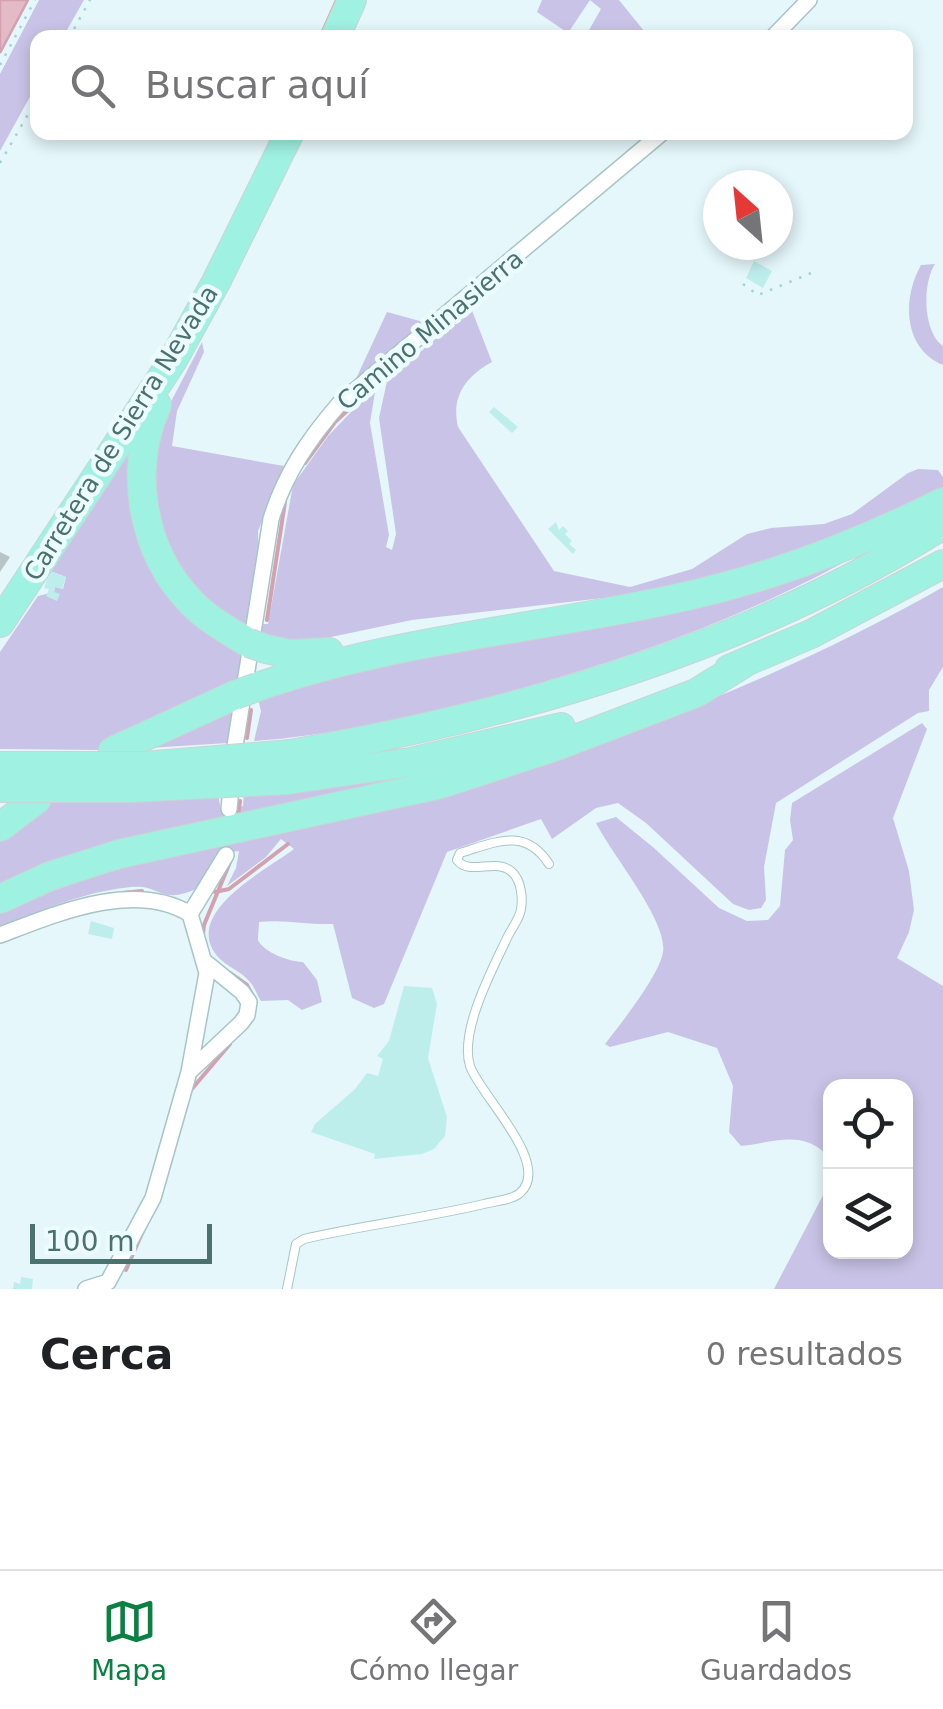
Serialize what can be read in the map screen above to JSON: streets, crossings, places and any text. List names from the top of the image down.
{
  "streets": {
    "highway": ["Carretera de Sierra Nevada"],
    "street": ["Camino Minasierra"]
  },
  "scale_bar": "100 m",
  "north": "top left",
  "page": {
    "search": "Buscar aquí",
    "scale": "100 m",
    "heading": ["Cerca", "0 resultados"],
    "nav": ["Mapa", "Cómo llegar", "Guardados"]
  }
}
